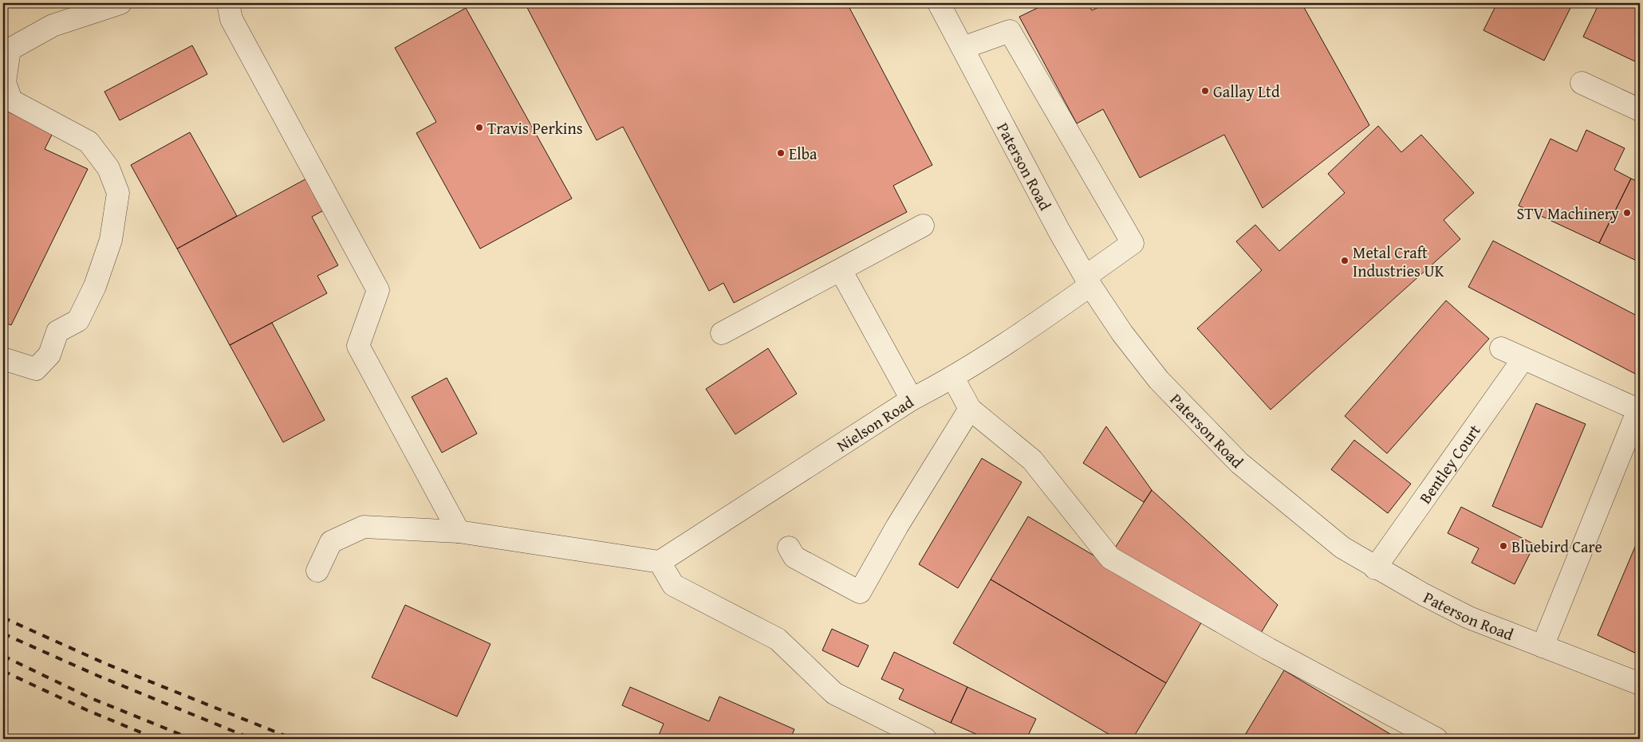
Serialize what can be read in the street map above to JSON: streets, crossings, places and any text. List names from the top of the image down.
{
  "streets": {
    "street": ["Paterson Road", "Nielson Road", "Bentley Court"]
  },
  "crossings": [
    ["Paterson Road", "Nielson Road"],
    ["Paterson Road", "Bentley Court"]
  ],
  "places": [
    "Gallay Ltd",
    "Travis Perkins",
    "Elba",
    "STV Machinery",
    "Metal Craft Industries UK",
    "Bluebird Care"
  ]
}
